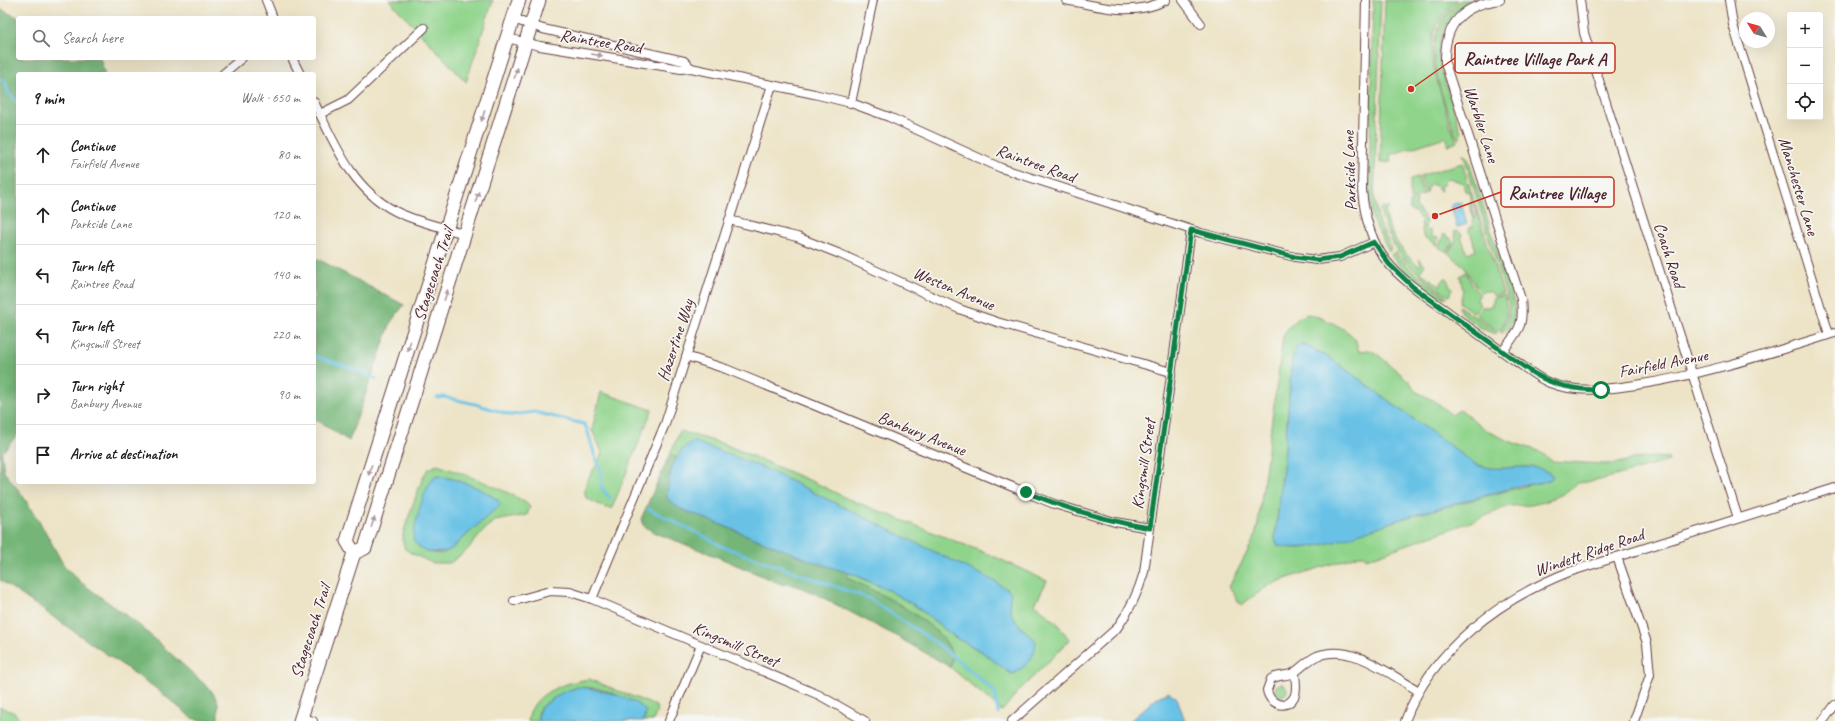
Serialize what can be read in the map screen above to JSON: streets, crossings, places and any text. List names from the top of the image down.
{
  "streets": {
    "main road": ["Stagecoach Trail"],
    "street": [
      "Raintree Road",
      "Warbler Lane",
      "Parkside Lane",
      "Manchester Lane",
      "Coach Road",
      "Weston Avenue",
      "Hazertine Way",
      "Fairfield Avenue",
      "Banbury Avenue",
      "Kingsmill Street",
      "Windett Ridge Road"
    ]
  },
  "crossings": [
    ["Raintree Road", "Parkside Lane"],
    ["Raintree Road", "Stagecoach Trail"],
    ["Raintree Road", "Hazertine Way"],
    ["Raintree Road", "Kingsmill Street"],
    ["Warbler Lane", "Parkside Lane"],
    ["Warbler Lane", "Fairfield Avenue"],
    ["Parkside Lane", "Fairfield Avenue"],
    ["Manchester Lane", "Fairfield Avenue"],
    ["Coach Road", "Fairfield Avenue"],
    ["Coach Road", "Windett Ridge Road"],
    ["Weston Avenue", "Hazertine Way"],
    ["Weston Avenue", "Kingsmill Street"],
    ["Hazertine Way", "Banbury Avenue"],
    ["Hazertine Way", "Kingsmill Street"],
    ["Banbury Avenue", "Kingsmill Street"]
  ],
  "places": ["Raintree Village Park A", "Raintree Village"],
  "north": "top left",
  "page": {
    "map_buttons": ["+", "−"],
    "search": "Search here",
    "heading": ["9 min", "Walk · 650 m"],
    "list": [
      ["Continue", "Fairfield Avenue", "80 m"],
      ["Continue", "Parkside Lane", "120 m"],
      ["Turn left", "Raintree Road", "140 m"],
      ["Turn left", "Kingsmill Street", "220 m"],
      ["Turn right", "Banbury Avenue", "90 m"],
      "Arrive at destination"
    ]
  }
}
